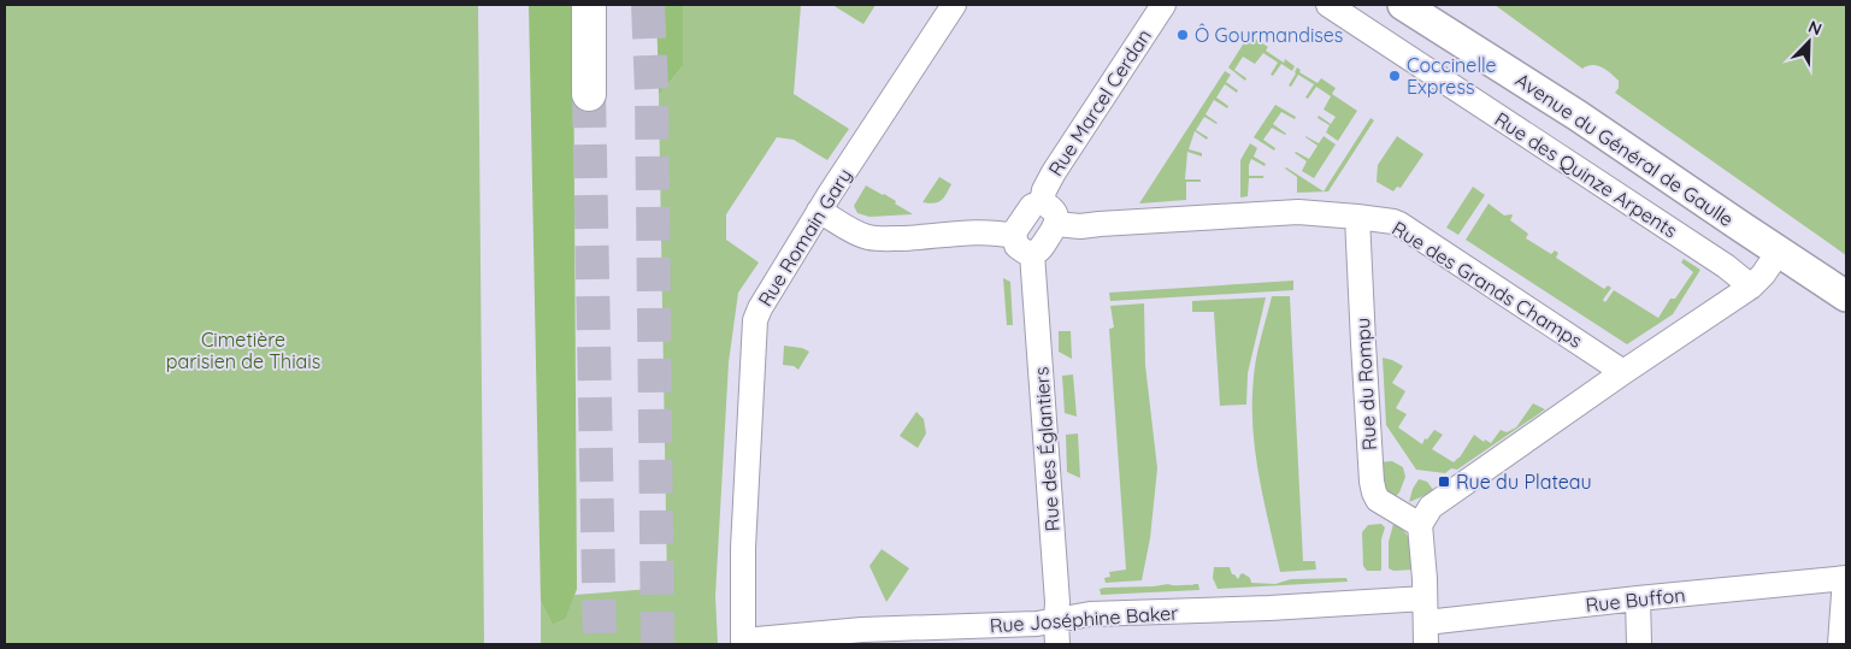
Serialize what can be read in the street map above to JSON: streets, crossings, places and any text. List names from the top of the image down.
{
  "streets": {
    "main road": ["Avenue du Général de Gaulle"],
    "street": [
      "Rue Marcel Cerdan",
      "Rue des Quinze Arpents",
      "Rue Romain Gary",
      "Rue des Grands Champs",
      "Rue du Rompu",
      "Rue des Églantiers",
      "Rue Buffon",
      "Rue Joséphine Baker"
    ]
  },
  "crossings": [
    ["Rue Marcel Cerdan", "Rue des Grands Champs"],
    ["Rue Marcel Cerdan", "Rue des Églantiers"],
    ["Rue Romain Gary", "Rue Joséphine Baker"],
    ["Rue des Grands Champs", "Rue du Rompu"],
    ["Rue des Grands Champs", "Rue des Églantiers"],
    ["Rue des Églantiers", "Rue Joséphine Baker"],
    ["Rue Buffon", "Rue Joséphine Baker"]
  ],
  "parks": ["Cimetière parisien de Thiais"],
  "places": {
    "other": ["Ô Gourmandises", "Coccinelle Express"],
    "transit": ["Rue du Plateau"]
  },
  "north": "top right"
}
